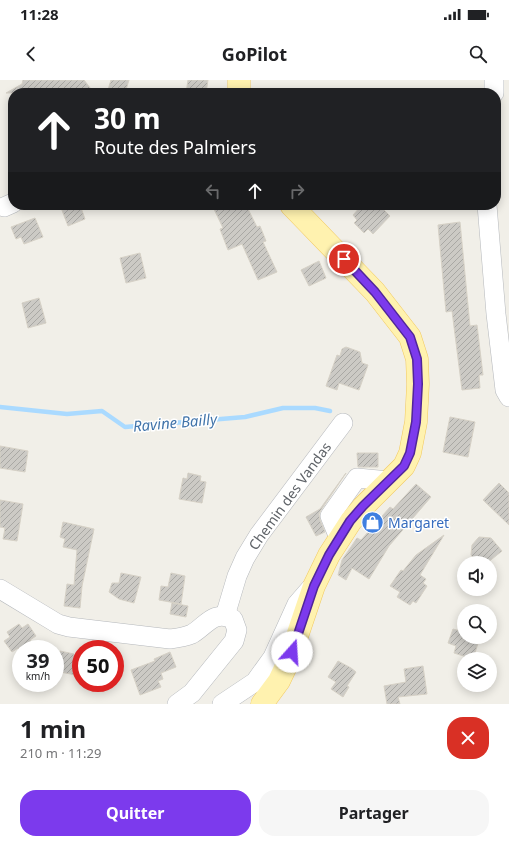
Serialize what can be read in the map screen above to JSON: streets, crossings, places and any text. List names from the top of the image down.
{
  "streets": {
    "street": ["Chemin des Vandas"]
  },
  "water": ["Ravine Bailly"],
  "places": {
    "shop": ["Margaret"]
  },
  "page": {
    "status": "11:28",
    "header": "GoPilot",
    "turn": ["30 m", "Route des Palmiers"],
    "speed": "39 km/h",
    "limit": "50",
    "heading": ["1 min", "210 m · 11:29"],
    "buttons": ["Quitter", "Partager"]
  }
}
